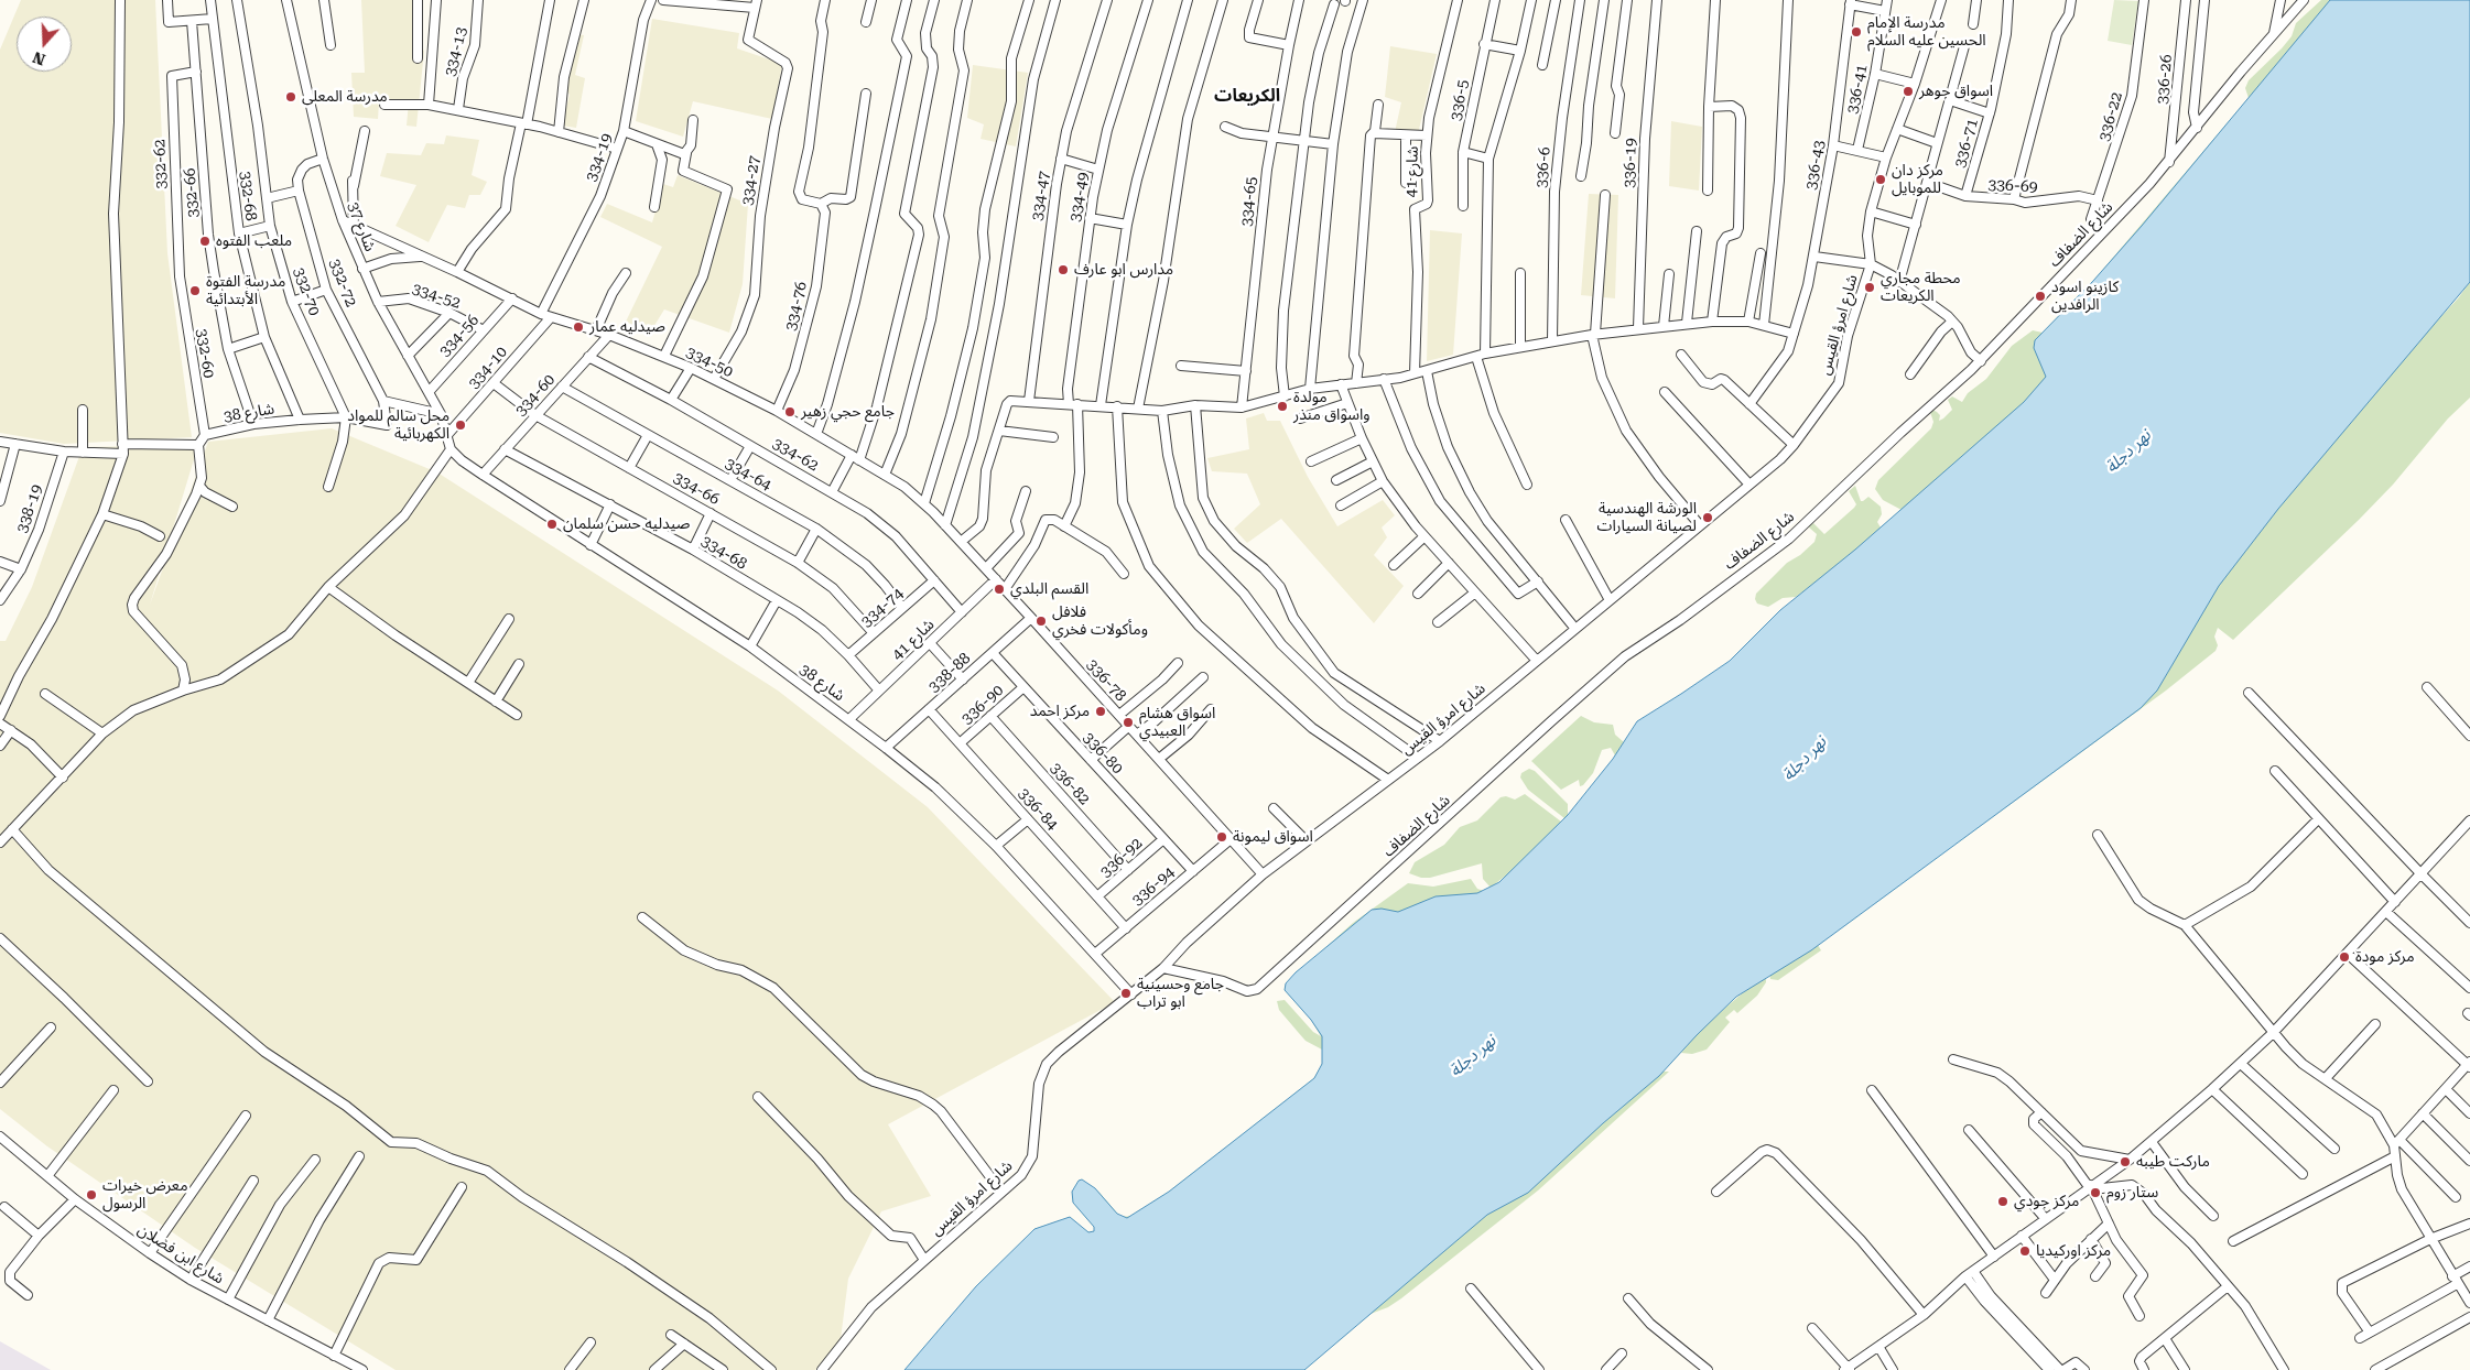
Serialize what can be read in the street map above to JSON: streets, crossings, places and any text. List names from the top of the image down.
{
  "streets": {
    "street": [
      "334-13",
      "336-26",
      "336-41",
      "336-5",
      "336-22",
      "336-71",
      "334-19",
      "336-19",
      "332-62",
      "336-43",
      "336-6",
      "شارع 41",
      "334-27",
      "336-69",
      "332-66",
      "332-68",
      "334-47",
      "334-49",
      "334-65",
      "شارع 37",
      "شارع الضفاف",
      "332-72",
      "332-70",
      "334-52",
      "334-76",
      "شارع امرؤ القيس",
      "334-56",
      "332-60",
      "334-50",
      "334-10",
      "334-60",
      "شارع 38",
      "334-62",
      "334-64",
      "334-66",
      "338-19",
      "334-68",
      "334-74",
      "338-88",
      "336-78",
      "336-90",
      "336-80",
      "336-82",
      "336-84",
      "336-92",
      "336-94",
      "شارع ابن فضلان"
    ]
  },
  "crossings": [
    ["336-26", "شارع الضفاف"],
    ["336-22", "336-69"],
    ["336-22", "شارع الضفاف"],
    ["336-71", "336-69"],
    ["334-19", "334-50"],
    ["332-62", "332-66"],
    ["332-62", "332-60"],
    ["شارع 41", "334-50"],
    ["شارع 41", "شارع 38"],
    ["شارع 41", "334-62"],
    ["شارع 41", "334-68"],
    ["شارع 41", "336-78"],
    ["334-27", "334-50"],
    ["332-66", "شارع 38"],
    ["332-68", "شارع 38"],
    ["شارع 37", "334-52"],
    ["شارع 37", "334-56"],
    ["شارع 37", "334-50"],
    ["شارع 37", "334-10"],
    ["شارع 37", "شارع 38"],
    ["شارع الضفاف", "شارع امرؤ القيس"],
    ["332-72", "شارع 38"],
    ["332-70", "شارع 38"],
    ["334-52", "334-56"],
    ["334-76", "334-50"],
    ["شارع امرؤ القيس", "شارع 38"],
    ["شارع امرؤ القيس", "336-78"],
    ["334-56", "334-50"],
    ["332-60", "شارع 38"],
    ["334-50", "334-10"],
    ["334-50", "334-60"],
    ["334-50", "336-78"],
    ["334-10", "334-66"],
    ["334-60", "شارع 38"],
    ["334-60", "334-62"],
    ["334-60", "334-64"],
    ["334-60", "334-66"],
    ["334-60", "334-68"],
    ["شارع 38", "338-88"],
    ["شارع 38", "336-94"],
    ["334-62", "334-74"],
    ["334-64", "334-74"],
    ["334-66", "334-74"],
    ["334-68", "334-74"],
    ["338-88", "336-78"],
    ["338-88", "336-80"],
    ["338-88", "336-84"],
    ["336-78", "336-94"],
    ["336-90", "336-80"],
    ["336-90", "336-82"],
    ["336-90", "336-84"],
    ["336-80", "336-92"],
    ["336-80", "336-94"],
    ["336-82", "336-92"],
    ["336-84", "336-92"],
    ["336-84", "336-94"]
  ],
  "districts": ["الكريعات"],
  "water": ["نهر دجلة"],
  "places": [
    "مدرسة الإمام الحسين عليه السلام",
    "اسواق جوهر",
    "مدرسة المعلى",
    "مركز دان للموبايل",
    "ملعب الفتوه",
    "مدارس ابو عارف",
    "محطة مجاري الكريعات",
    "مدرسة الفتوة الأبتدائية",
    "كازينو اسود الرافدين",
    "صيدليه عمار",
    "مولدة واسواق منذر",
    "جامع حجي زهير",
    "محل سالم للمواد الكهربائية",
    "الورشة الهندسية لصيانة السيارات",
    "صيدليه حسن سلمان",
    "القسم البلدي",
    "فلافل ومأكولات فخري",
    "مركز احمد",
    "اسواق هشام العبيدي",
    "اسواق ليمونة",
    "مركز مودة",
    "جامع وحسينية ابو تراب",
    "ماركت طيبه",
    "ستار زوم",
    "معرض خيرات الرسول",
    "مركز جودي",
    "مركز اوركيديا"
  ],
  "north": "bottom"
}
